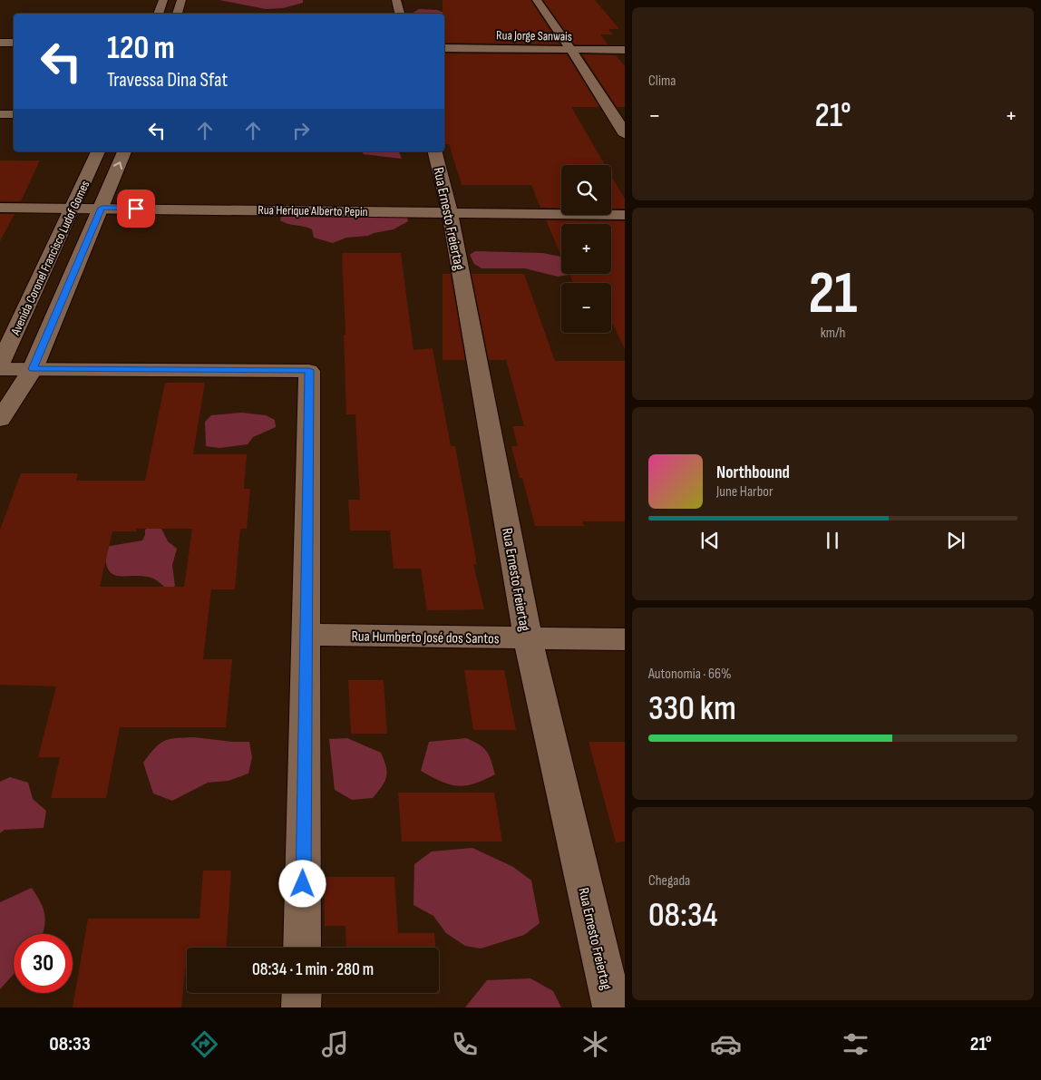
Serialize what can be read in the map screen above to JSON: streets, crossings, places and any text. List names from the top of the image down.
{
  "streets": {
    "street": [
      "Rua Jorge Sanwais",
      "Rua Herique Alberto Pepin",
      "Rua Ernesto Freiertag",
      "Avenida Coronel Francisco Ludof Gomes",
      "Rua Humberto José dos Santos"
    ]
  },
  "crossings": [
    ["Rua Herique Alberto Pepin", "Rua Ernesto Freiertag"],
    ["Rua Herique Alberto Pepin", "Avenida Coronel Francisco Ludof Gomes"],
    ["Rua Ernesto Freiertag", "Rua Humberto José dos Santos"]
  ],
  "page": {
    "tile": [
      "Clima",
      ["21", "km/h"],
      ["Autonomia · 66%", "330 km"],
      ["Chegada", "08:34"]
    ],
    "turn": ["120 m", "Travessa Dina Sfat"],
    "heat": ["−", "21°", "+"],
    "map_buttons": ["+", "−"],
    "song": ["Northbound", "June Harbor"],
    "limit": "30",
    "trip": "08:34 · 1 min · 280 m",
    "tabs": ["08:33", "21°"]
  }
}
